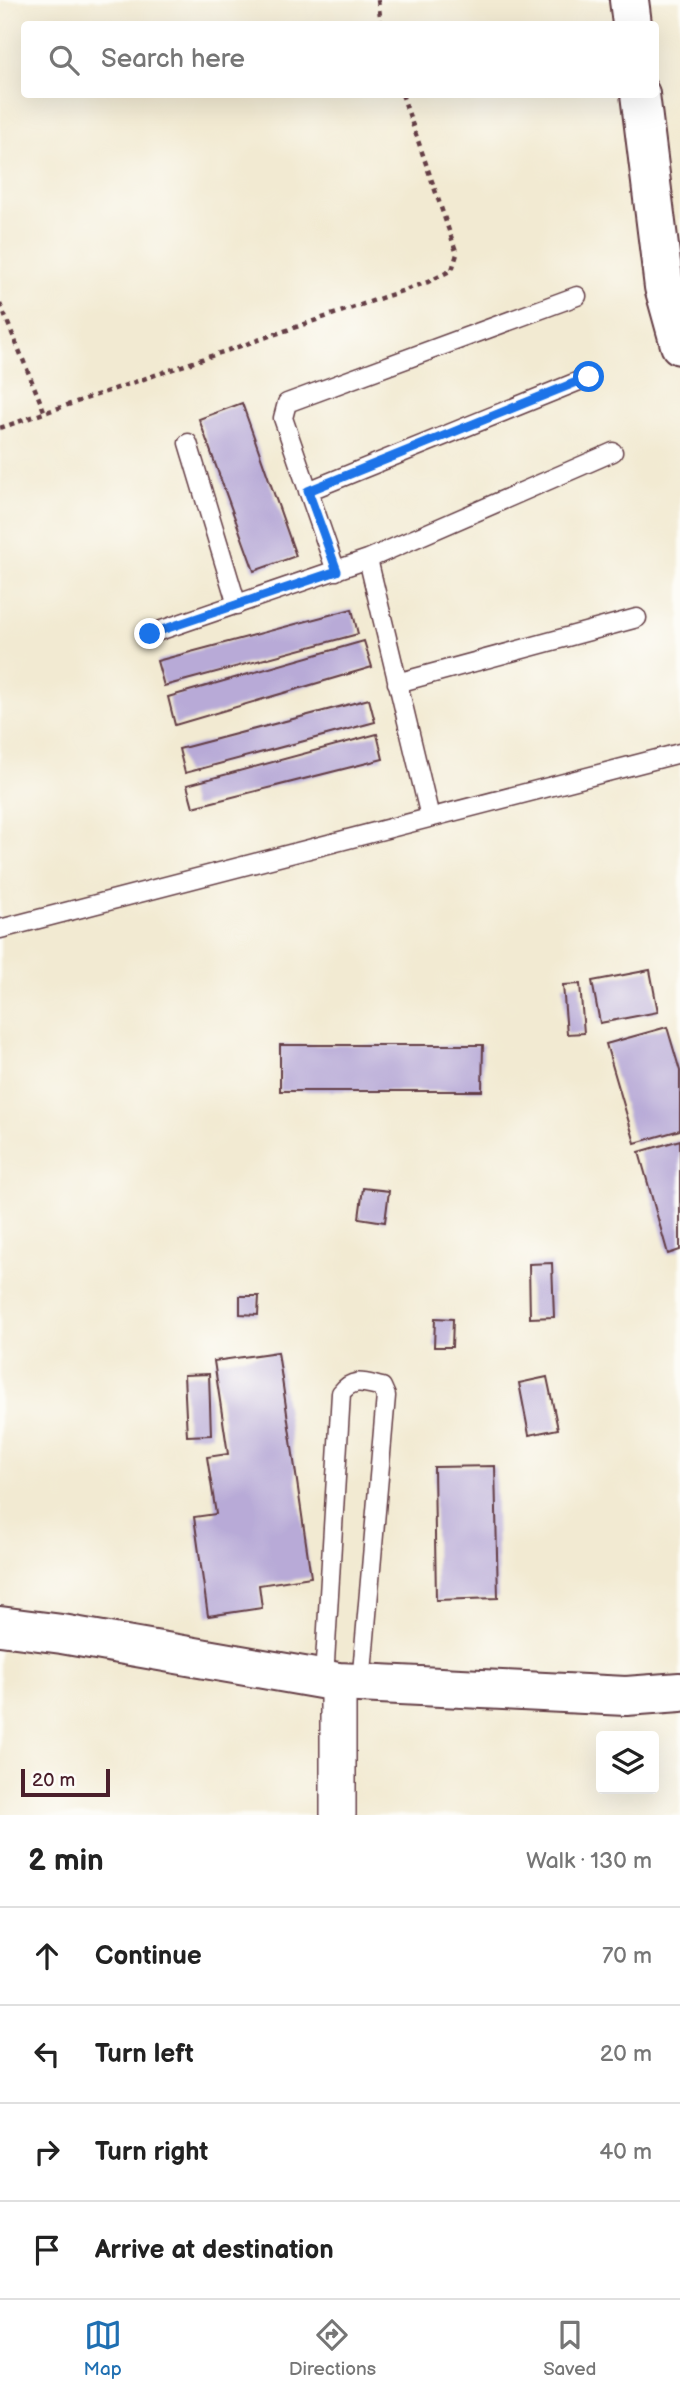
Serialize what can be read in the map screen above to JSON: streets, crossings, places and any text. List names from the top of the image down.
{
  "scale_bar": "20 m",
  "page": {
    "search": "Search here",
    "scale": "20 m",
    "heading": ["2 min", "Walk · 130 m"],
    "list": [
      ["Continue", "70 m"],
      ["Turn left", "20 m"],
      ["Turn right", "40 m"],
      "Arrive at destination"
    ],
    "nav": ["Map", "Directions", "Saved"]
  }
}
